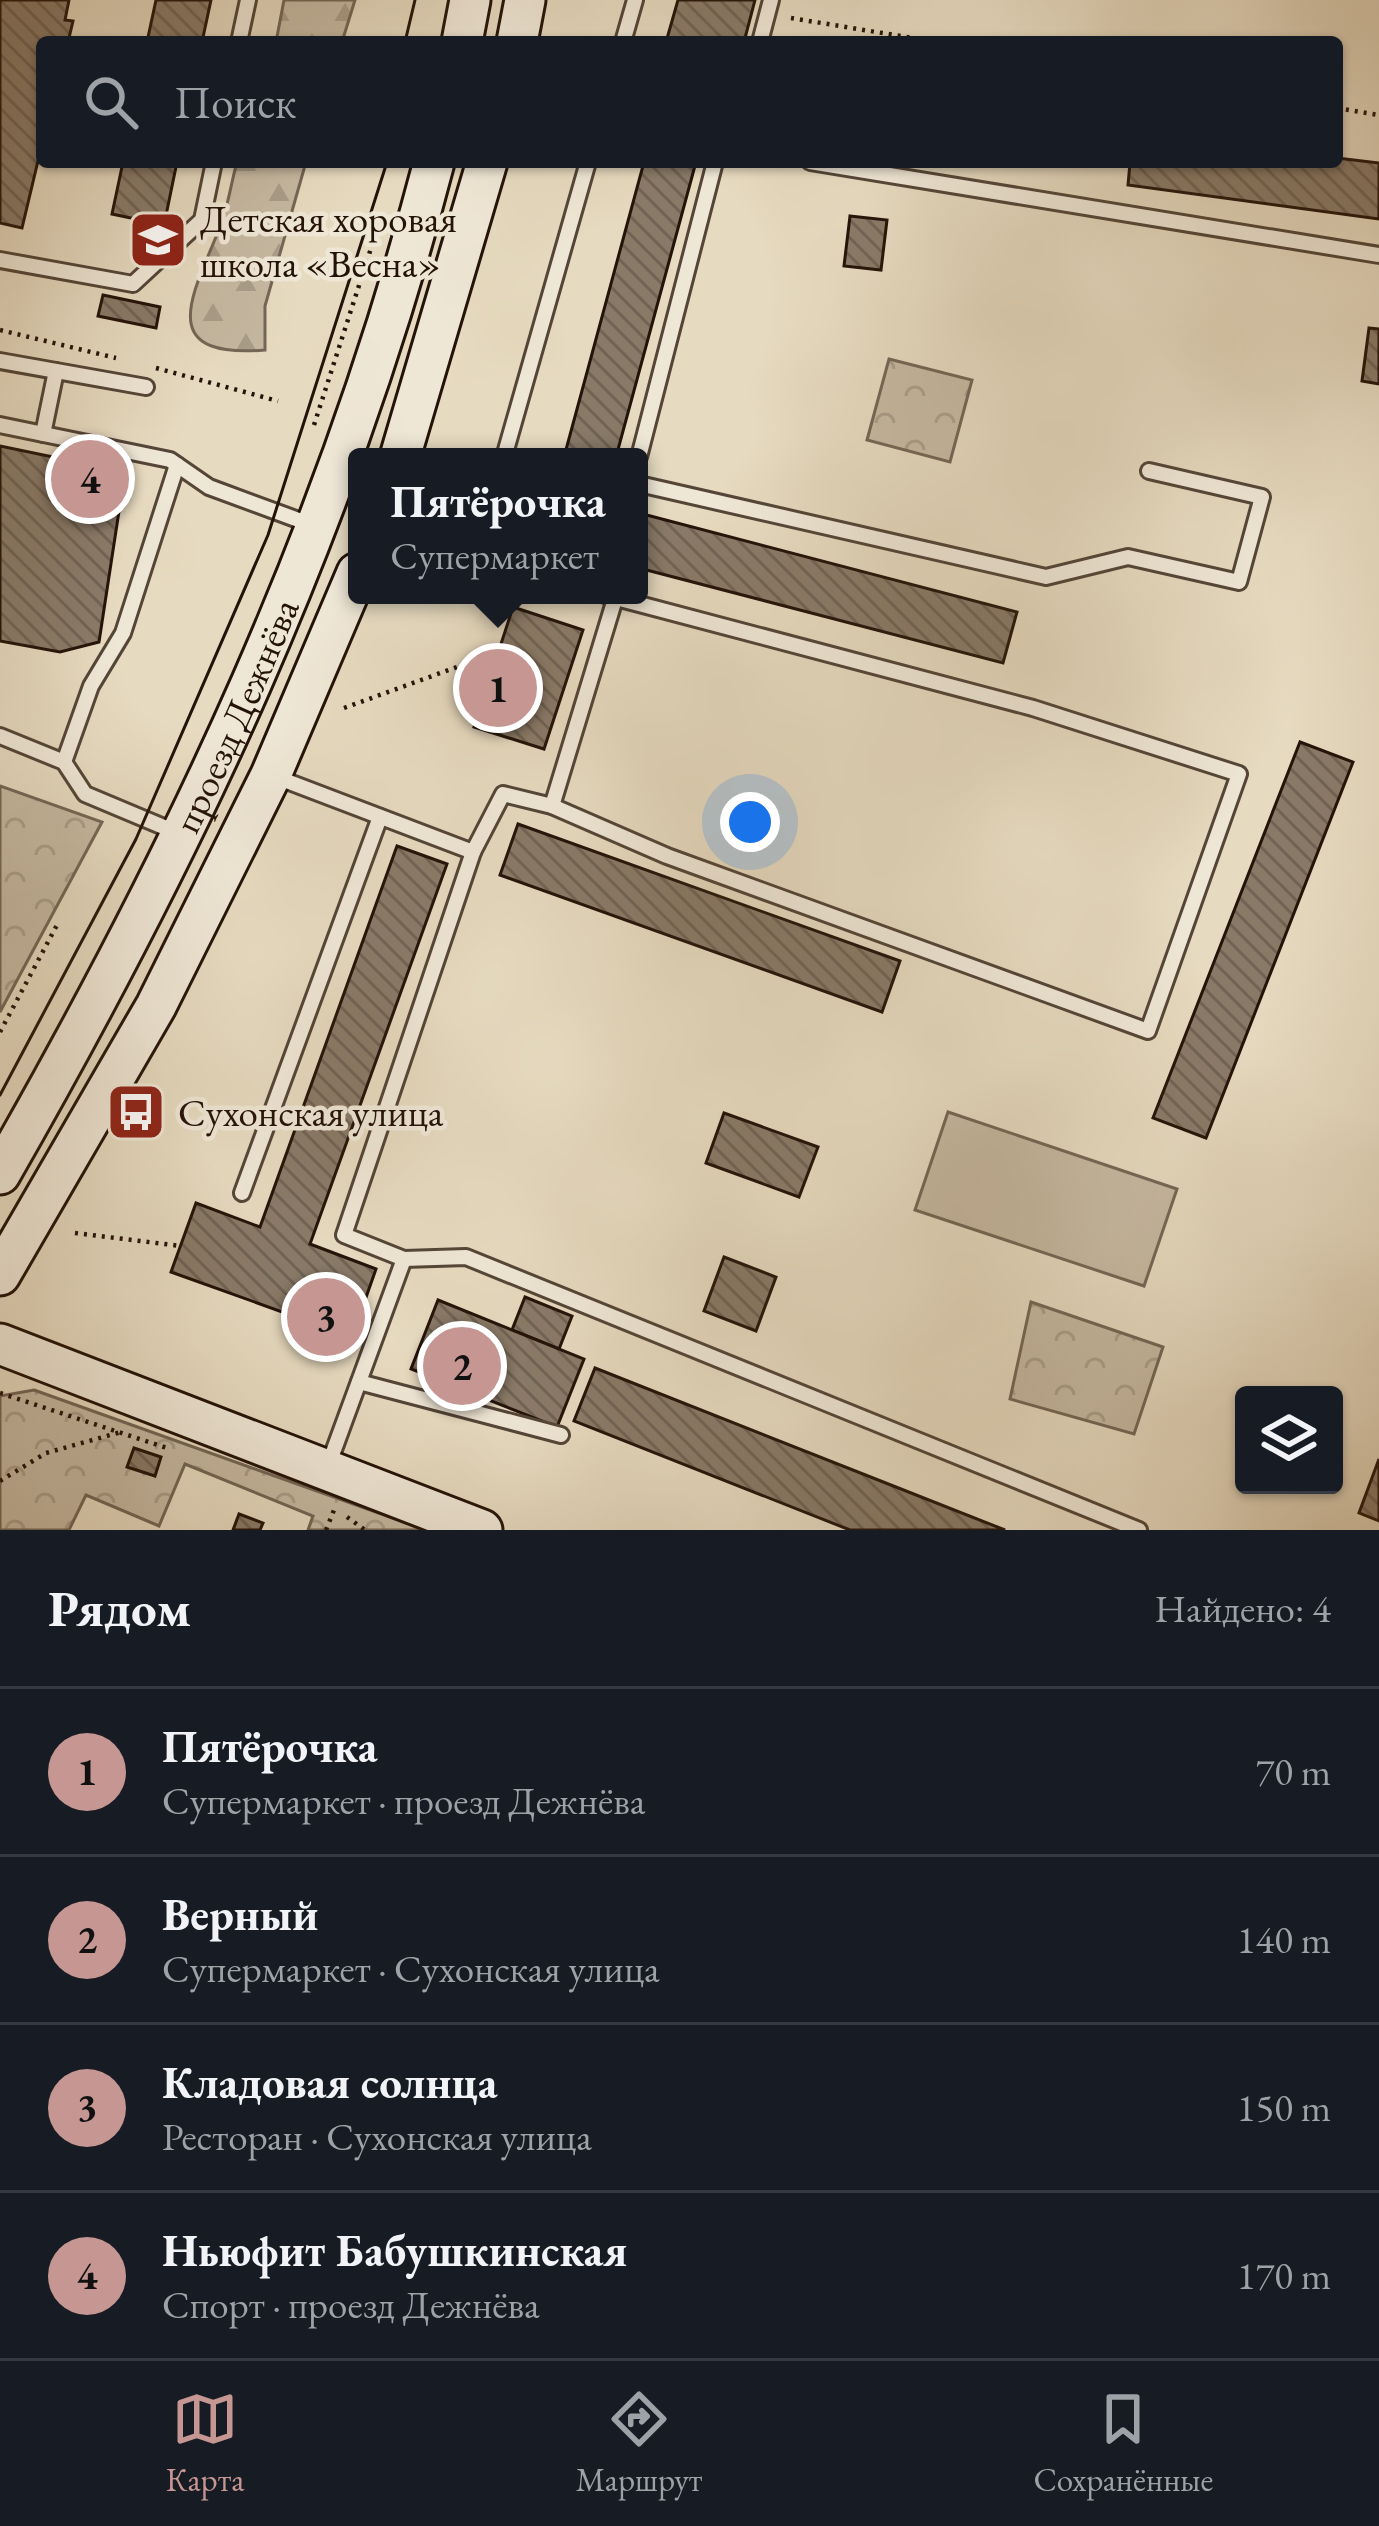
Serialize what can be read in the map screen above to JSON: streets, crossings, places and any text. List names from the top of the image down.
{
  "streets": {
    "main road": ["проезд Дежнёва"]
  },
  "places": {
    "school or university": ["Детская хоровая школа «Весна»"],
    "bus stop": ["Сухонская улица"]
  },
  "page": {
    "search": "Поиск",
    "pins": [
      "4",
      "1",
      "3",
      "2"
    ],
    "popup": ["Пятёрочка", "Супермаркет"],
    "heading": ["Рядом", "Найдено: 4"],
    "list": [
      {
        "mark": "1",
        "name": "Пятёрочка",
        "note": "Супермаркет · проезд Дежнёва",
        "value": "70 m"
      },
      {
        "mark": "2",
        "name": "Верный",
        "note": "Супермаркет · Сухонская улица",
        "value": "140 m"
      },
      {
        "mark": "3",
        "name": "Кладовая солнца",
        "note": "Ресторан · Сухонская улица",
        "value": "150 m"
      },
      {
        "mark": "4",
        "name": "Ньюфит Бабушкинская",
        "note": "Спорт · проезд Дежнёва",
        "value": "170 m"
      }
    ],
    "nav": ["Карта", "Маршрут", "Сохранённые"]
  }
}
